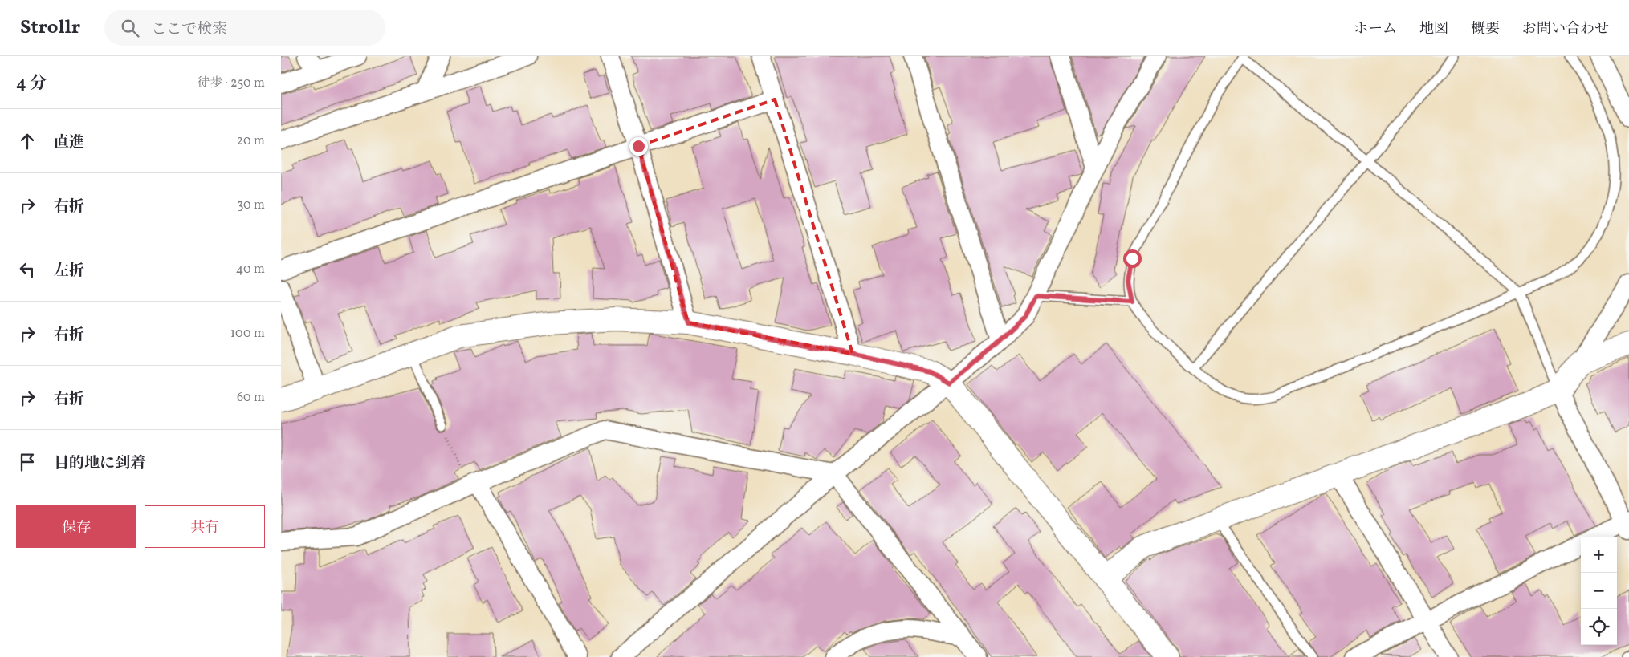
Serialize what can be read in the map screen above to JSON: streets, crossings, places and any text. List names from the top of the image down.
{
  "page": {
    "header": "Strollr",
    "search": "ここで検索",
    "nav": [
      "ホーム",
      "地図",
      "概要",
      "お問い合わせ"
    ],
    "heading": ["4 分", "徒歩 · 250 m"],
    "list": [
      ["直進", "20 m"],
      ["右折", "30 m"],
      ["左折", "40 m"],
      ["右折", "100 m"],
      ["右折", "60 m"],
      "目的地に到着"
    ],
    "buttons": ["保存", "共有"],
    "map_buttons": ["+", "−"]
  }
}
